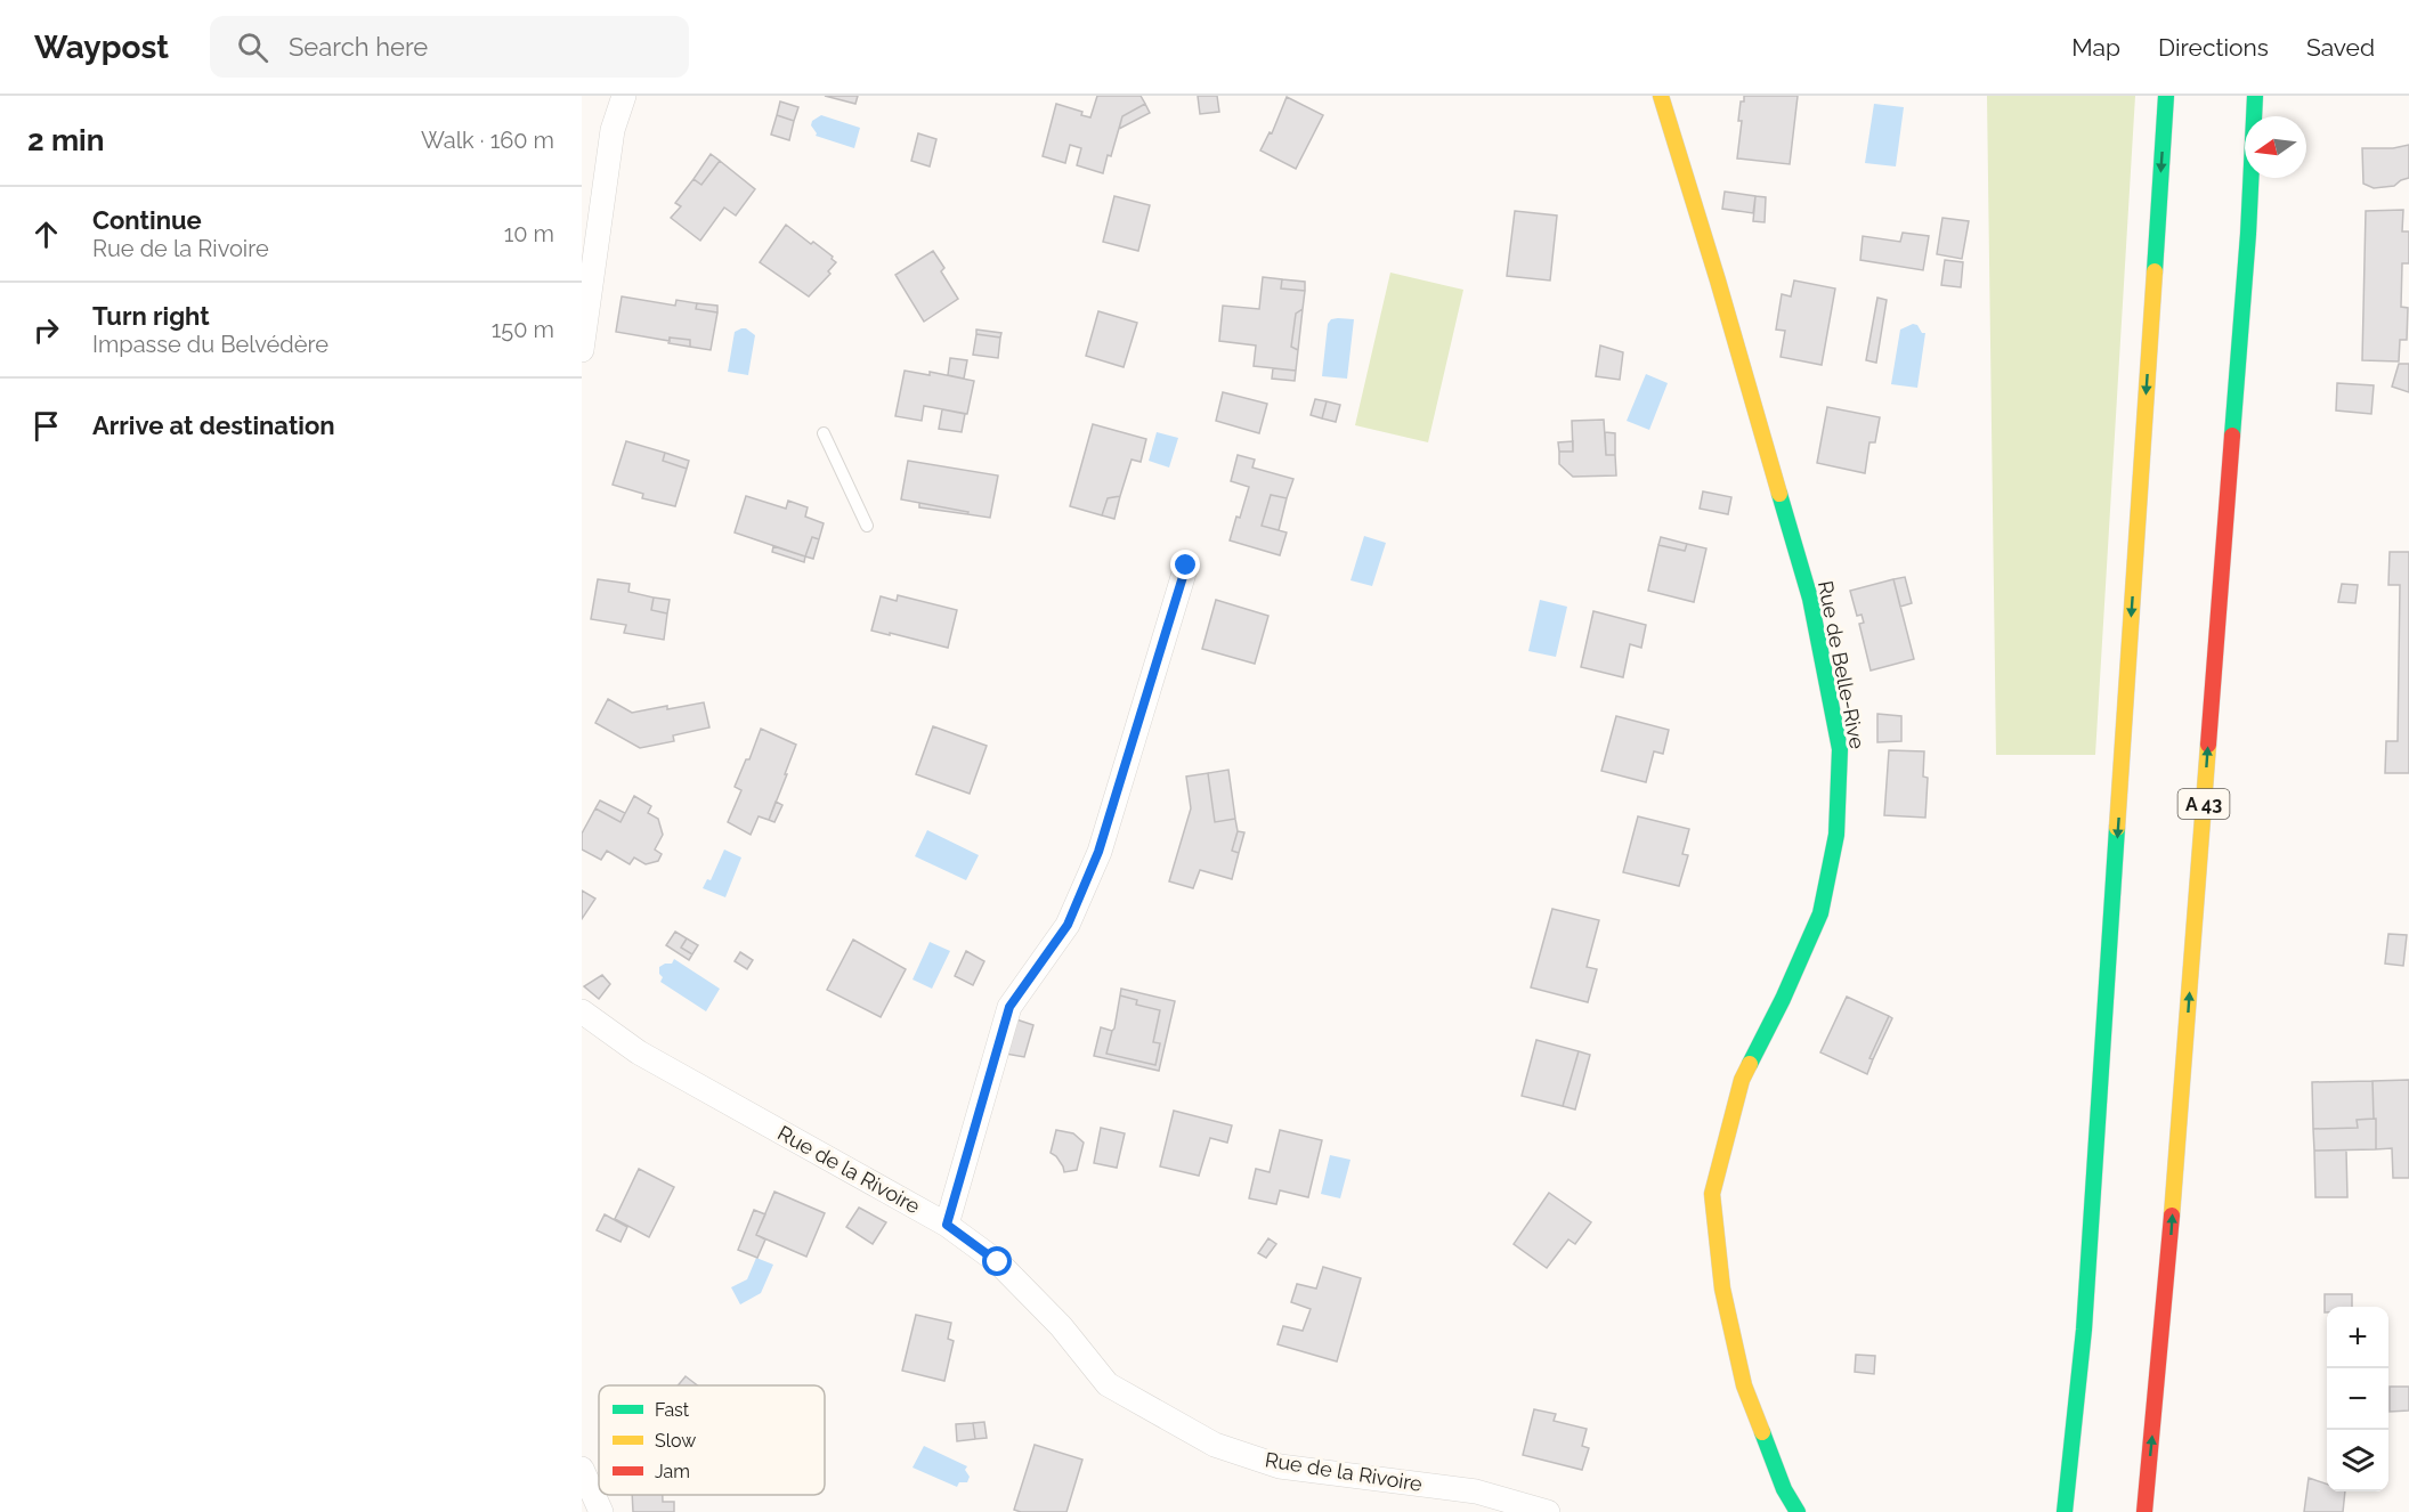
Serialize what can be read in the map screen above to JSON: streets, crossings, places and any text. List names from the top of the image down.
{
  "streets": {
    "main road": ["Rue de Belle-Rive", "A 43"],
    "street": ["Rue de la Rivoire"]
  },
  "legend": ["Fast", "Slow", "Jam"],
  "north": "left",
  "page": {
    "header": "Waypost",
    "search": "Search here",
    "nav": ["Map", "Directions", "Saved"],
    "heading": ["2 min", "Walk · 160 m"],
    "list": [
      ["Continue", "Rue de la Rivoire", "10 m"],
      ["Turn right", "Impasse du Belvédère", "150 m"],
      "Arrive at destination"
    ],
    "map_buttons": ["+", "−"]
  }
}
